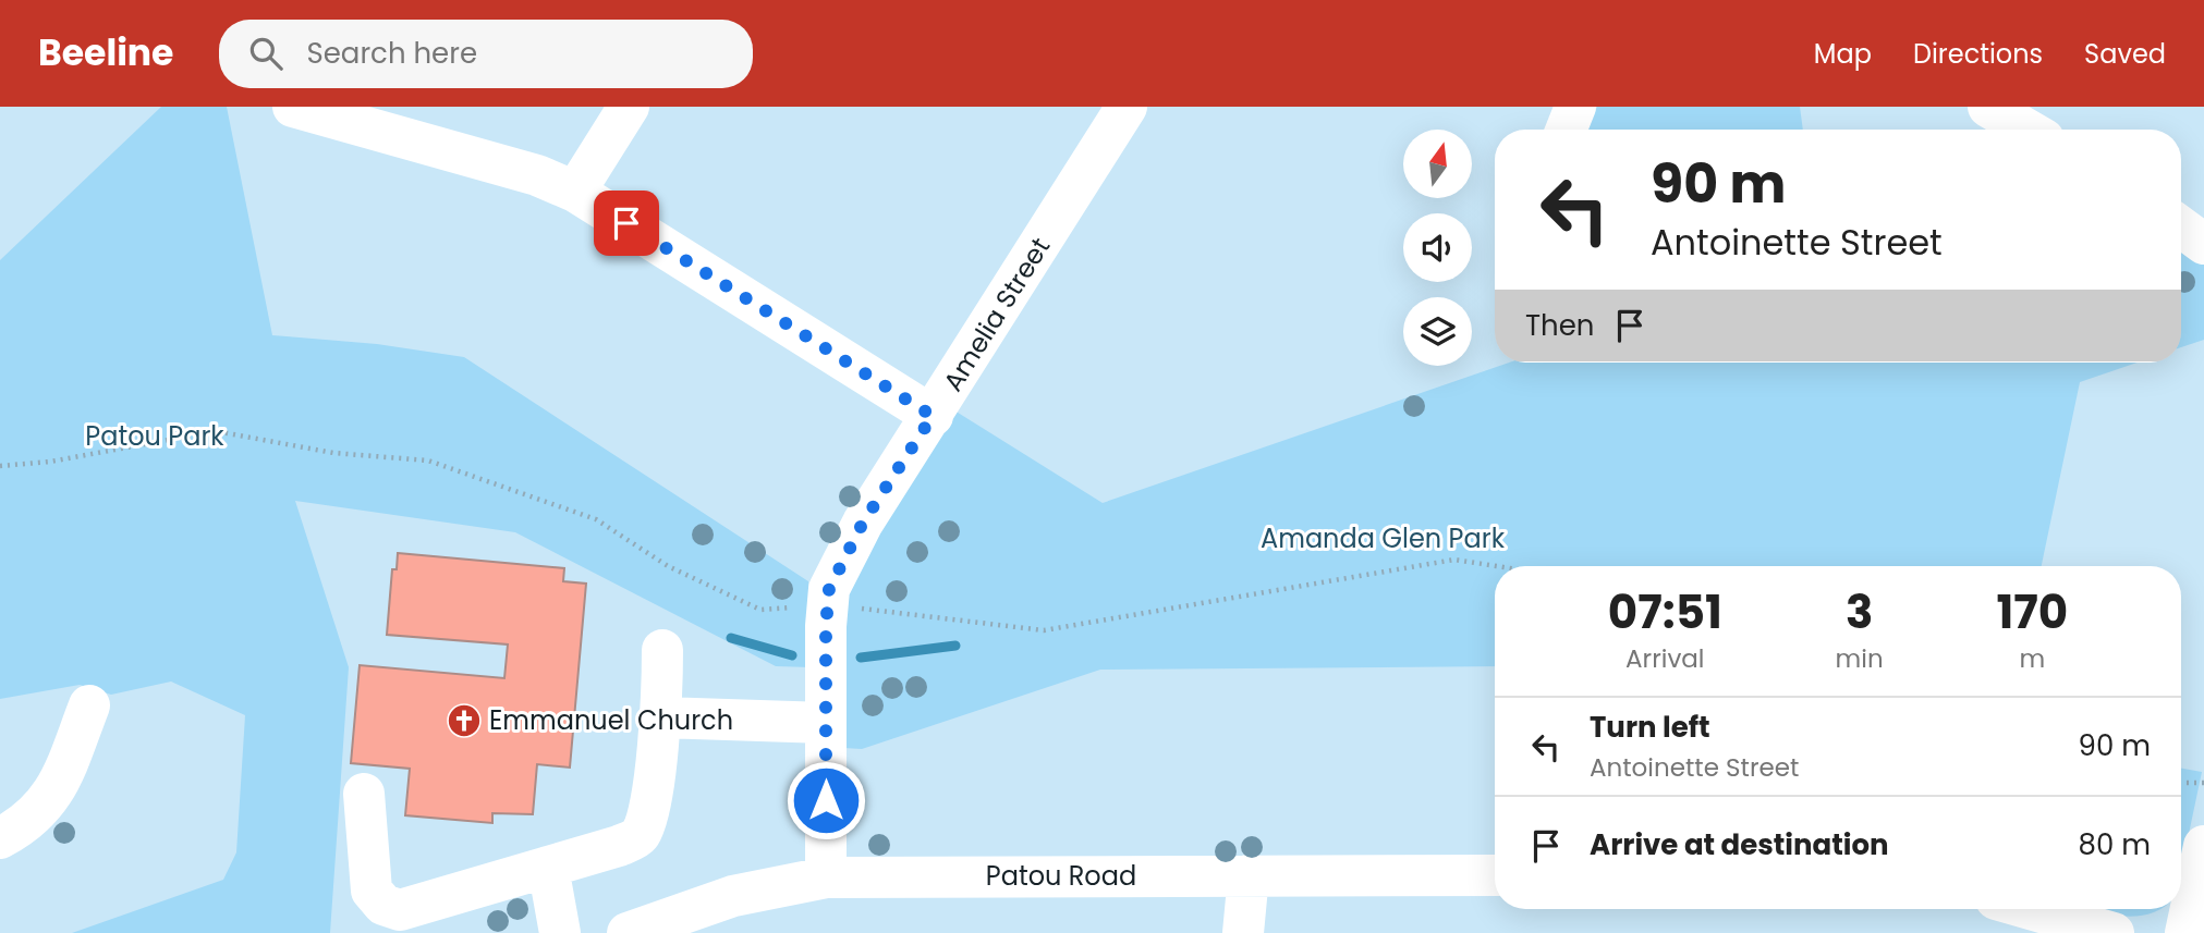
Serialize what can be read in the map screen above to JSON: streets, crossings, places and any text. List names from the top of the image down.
{
  "streets": {
    "street": ["Amelia Street", "Patou Road"]
  },
  "crossings": [
    ["Amelia Street", "Patou Road"]
  ],
  "parks": ["Patou Park", "Amanda Glen Park"],
  "places": {
    "church": ["Emmanuel Church"]
  },
  "north": "top",
  "page": {
    "header": "Beeline",
    "search": "Search here",
    "nav": ["Map", "Directions", "Saved"],
    "turn": ["90 m", "Antoinette Street"],
    "then": "Then",
    "eta": [
      "07:51",
      "Arrival",
      "3",
      "min",
      "170",
      "m"
    ],
    "list": [
      {
        "name": "Turn left",
        "note": "Antoinette Street",
        "value": "90 m"
      },
      {
        "name": "Arrive at destination",
        "value": "80 m"
      }
    ]
  }
}
